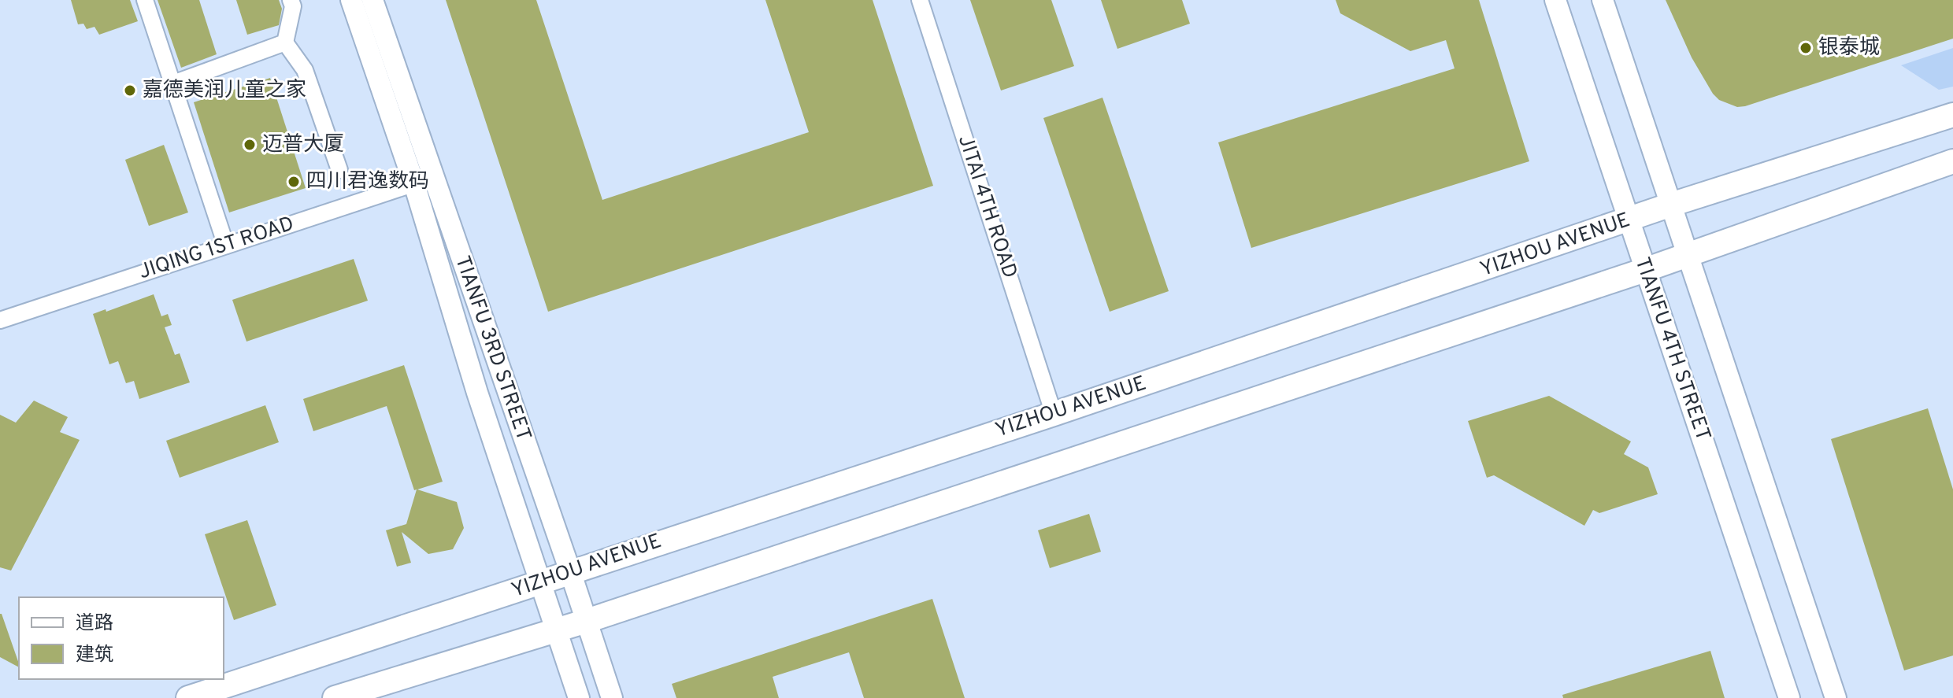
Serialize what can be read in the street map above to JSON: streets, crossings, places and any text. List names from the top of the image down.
{
  "streets": {
    "main road": ["YIZHOU AVENUE"],
    "street": [
      "JITAI 4TH ROAD",
      "JIQING 1ST ROAD",
      "TIANFU 3RD STREET",
      "TIANFU 4TH STREET"
    ]
  },
  "crossings": [
    ["JITAI 4TH ROAD", "YIZHOU AVENUE"],
    ["YIZHOU AVENUE", "TIANFU 3RD STREET"],
    ["YIZHOU AVENUE", "TIANFU 4TH STREET"],
    ["JIQING 1ST ROAD", "TIANFU 3RD STREET"]
  ],
  "places": [
    "银泰城",
    "嘉德美润儿童之家",
    "迈普大厦",
    "四川君逸数码"
  ],
  "legend": ["道路", "建筑"]
}
